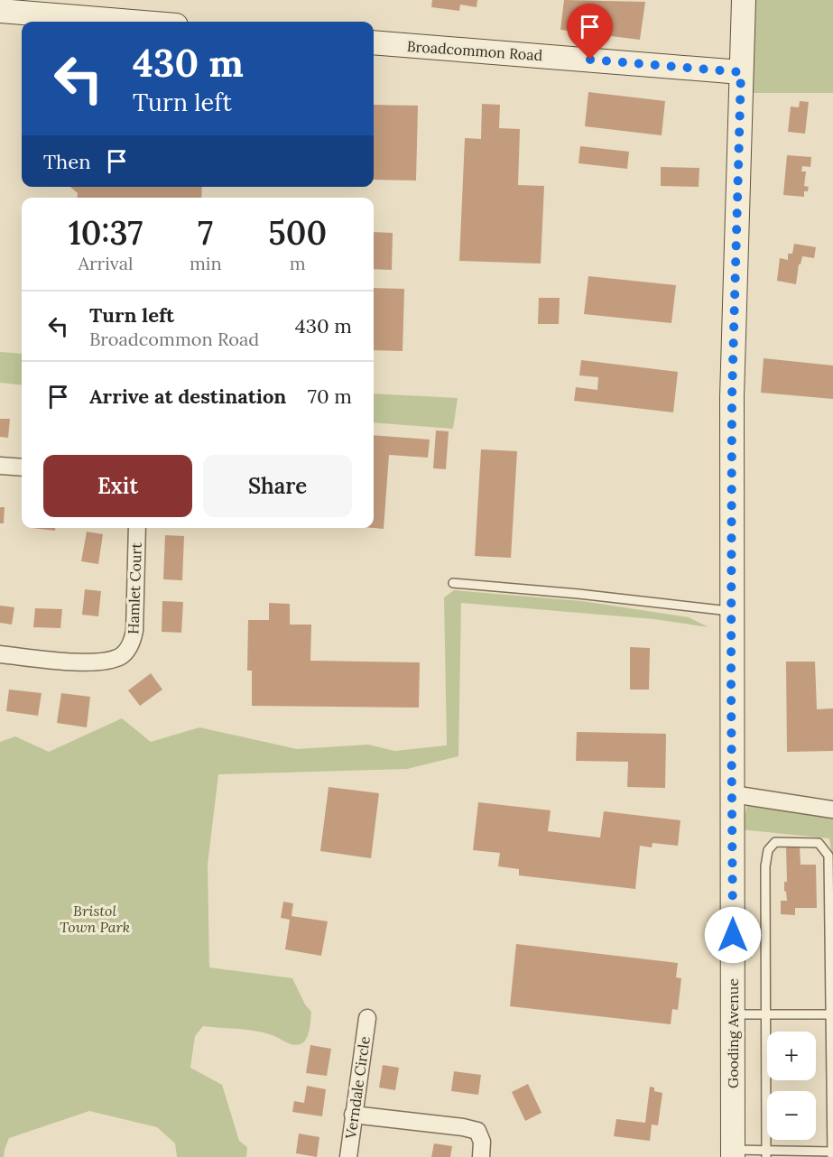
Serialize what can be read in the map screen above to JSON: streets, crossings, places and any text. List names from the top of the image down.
{
  "streets": {
    "main road": ["Broadcommon Road", "Gooding Avenue"],
    "street": ["Hamlet Court", "Verndale Circle"]
  },
  "crossings": [
    ["Broadcommon Road", "Gooding Avenue"]
  ],
  "parks": ["Bristol Town Park"],
  "page": {
    "turn": ["430 m", "Turn left"],
    "then": "Then",
    "eta": [
      "10:37",
      "Arrival",
      "7",
      "min",
      "500",
      "m"
    ],
    "list": [
      {
        "name": "Turn left",
        "note": "Broadcommon Road",
        "value": "430 m"
      },
      {
        "name": "Arrive at destination",
        "value": "70 m"
      }
    ],
    "buttons": ["Exit", "Share"],
    "map_buttons": ["+", "−"]
  }
}
